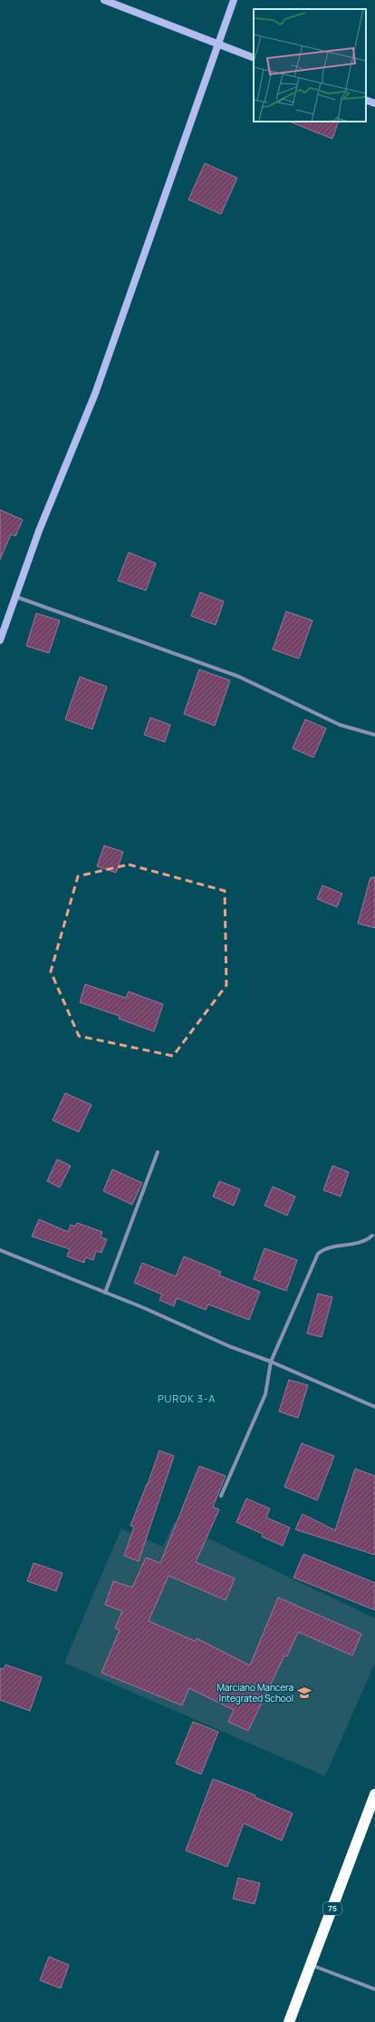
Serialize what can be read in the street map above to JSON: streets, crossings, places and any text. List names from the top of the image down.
{
  "streets": {
    "highway": ["75"]
  },
  "districts": ["PUROK 3-A"],
  "places": {
    "school or university": ["Marciano Mancera Integrated School"]
  }
}
